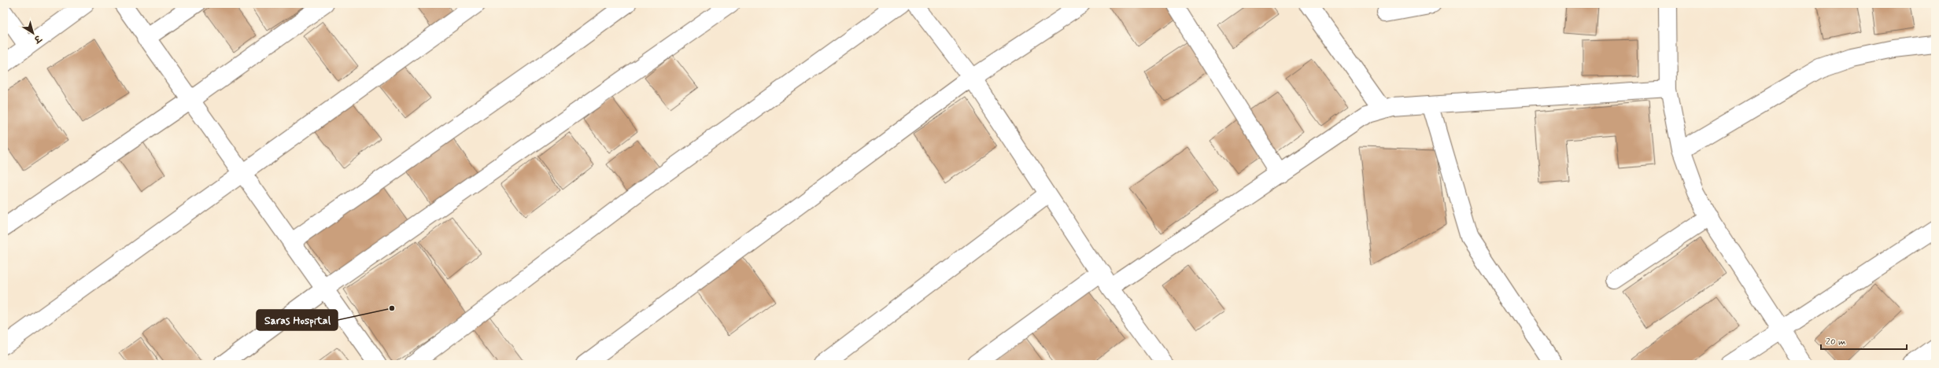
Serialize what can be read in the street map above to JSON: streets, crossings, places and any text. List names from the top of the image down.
{
  "places": ["Saras Hospital"],
  "scale_bar": "20 m",
  "north": "bottom right"
}
